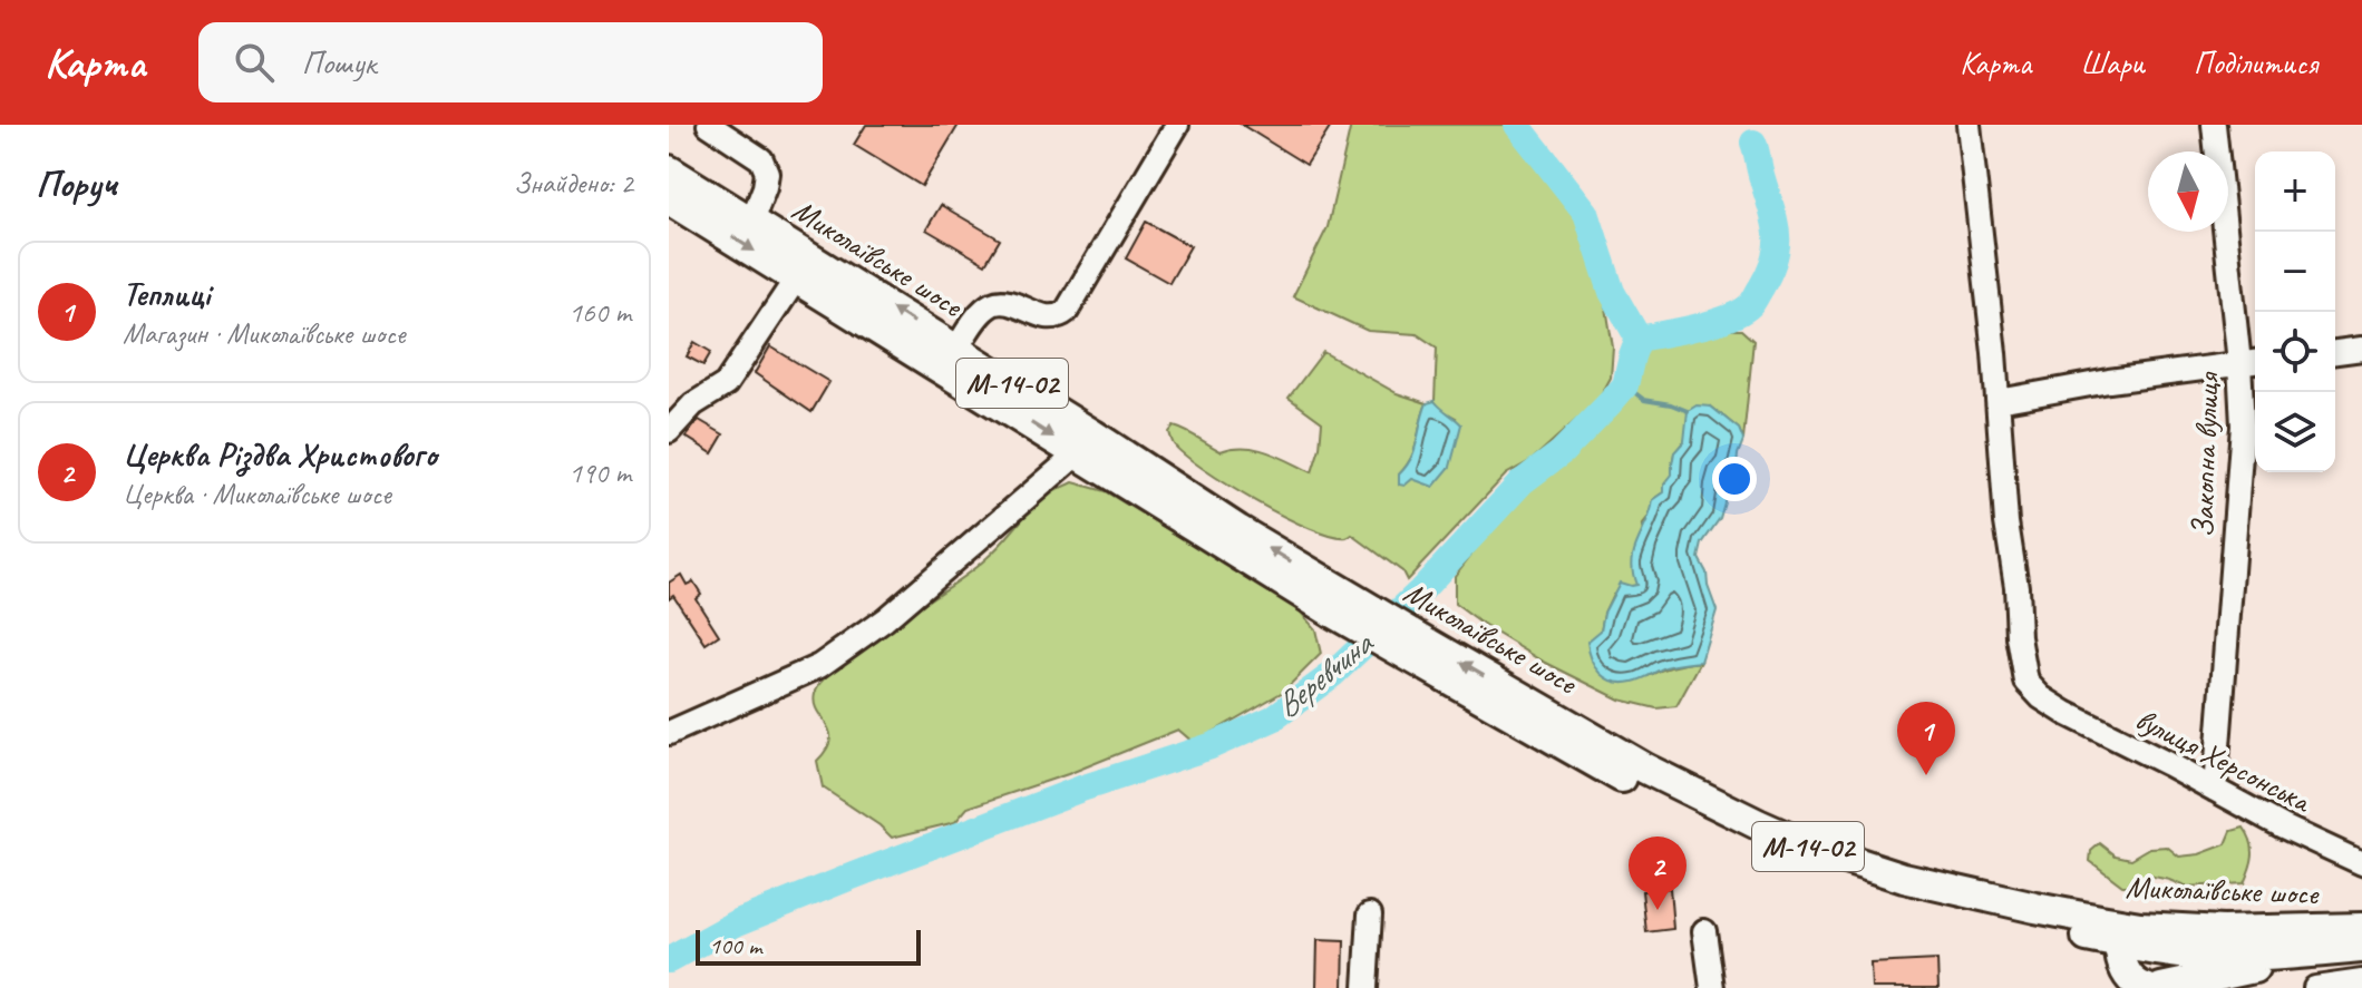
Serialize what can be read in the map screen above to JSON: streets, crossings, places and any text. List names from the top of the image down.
{
  "streets": {
    "main road": ["Миколаївське шосе", "М-14-02"],
    "street": ["Закопна вулиця", "вулиця Херсонська"]
  },
  "crossings": [
    ["Закопна вулиця", "вулиця Херсонська"]
  ],
  "water": ["Веревчина"],
  "scale_bar": "100 m",
  "north": "bottom",
  "page": {
    "header": "Карта",
    "search": "Пошук",
    "nav": ["Карта", "Шари", "Поділитися"],
    "heading": ["Поруч", "Знайдено: 2"],
    "map_buttons": ["+", "−"],
    "list": [
      {
        "mark": "1",
        "name": "Теплиці",
        "note": "Магазин · Миколаївське шосе",
        "value": "160 m"
      },
      {
        "mark": "2",
        "name": "Церква Різдва Христового",
        "note": "Церква · Миколаївське шосе",
        "value": "190 m"
      }
    ],
    "pins": ["1", "2"],
    "scale": "100 m"
  }
}
